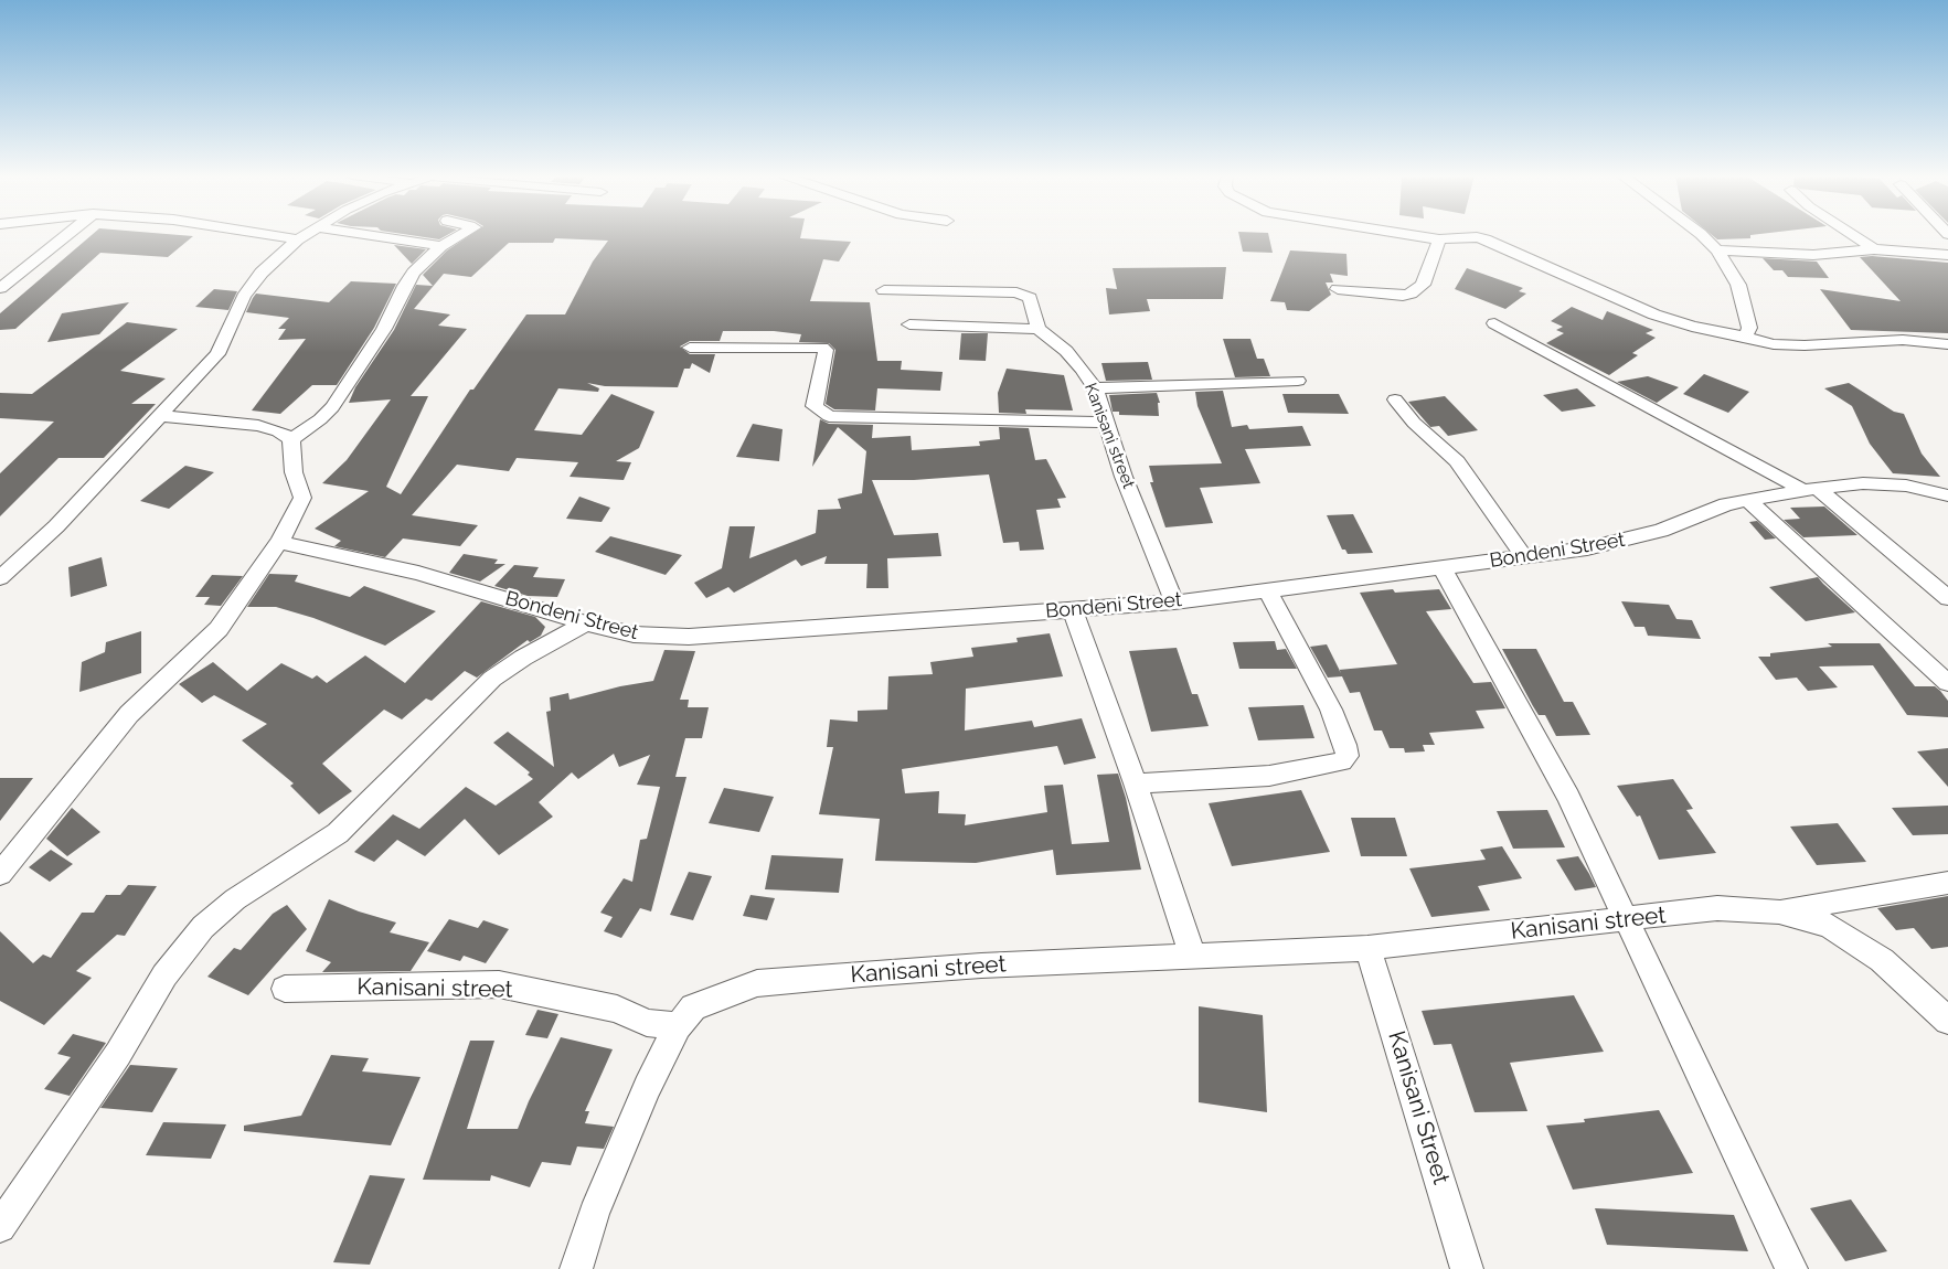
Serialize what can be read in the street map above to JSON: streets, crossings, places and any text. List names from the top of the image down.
{
  "streets": {
    "street": ["Kanisani street", "Bondeni Street", "Kanisani Street"]
  },
  "crossings": [
    ["Kanisani street", "Bondeni Street"],
    ["Kanisani street", "Kanisani Street"]
  ]
}
